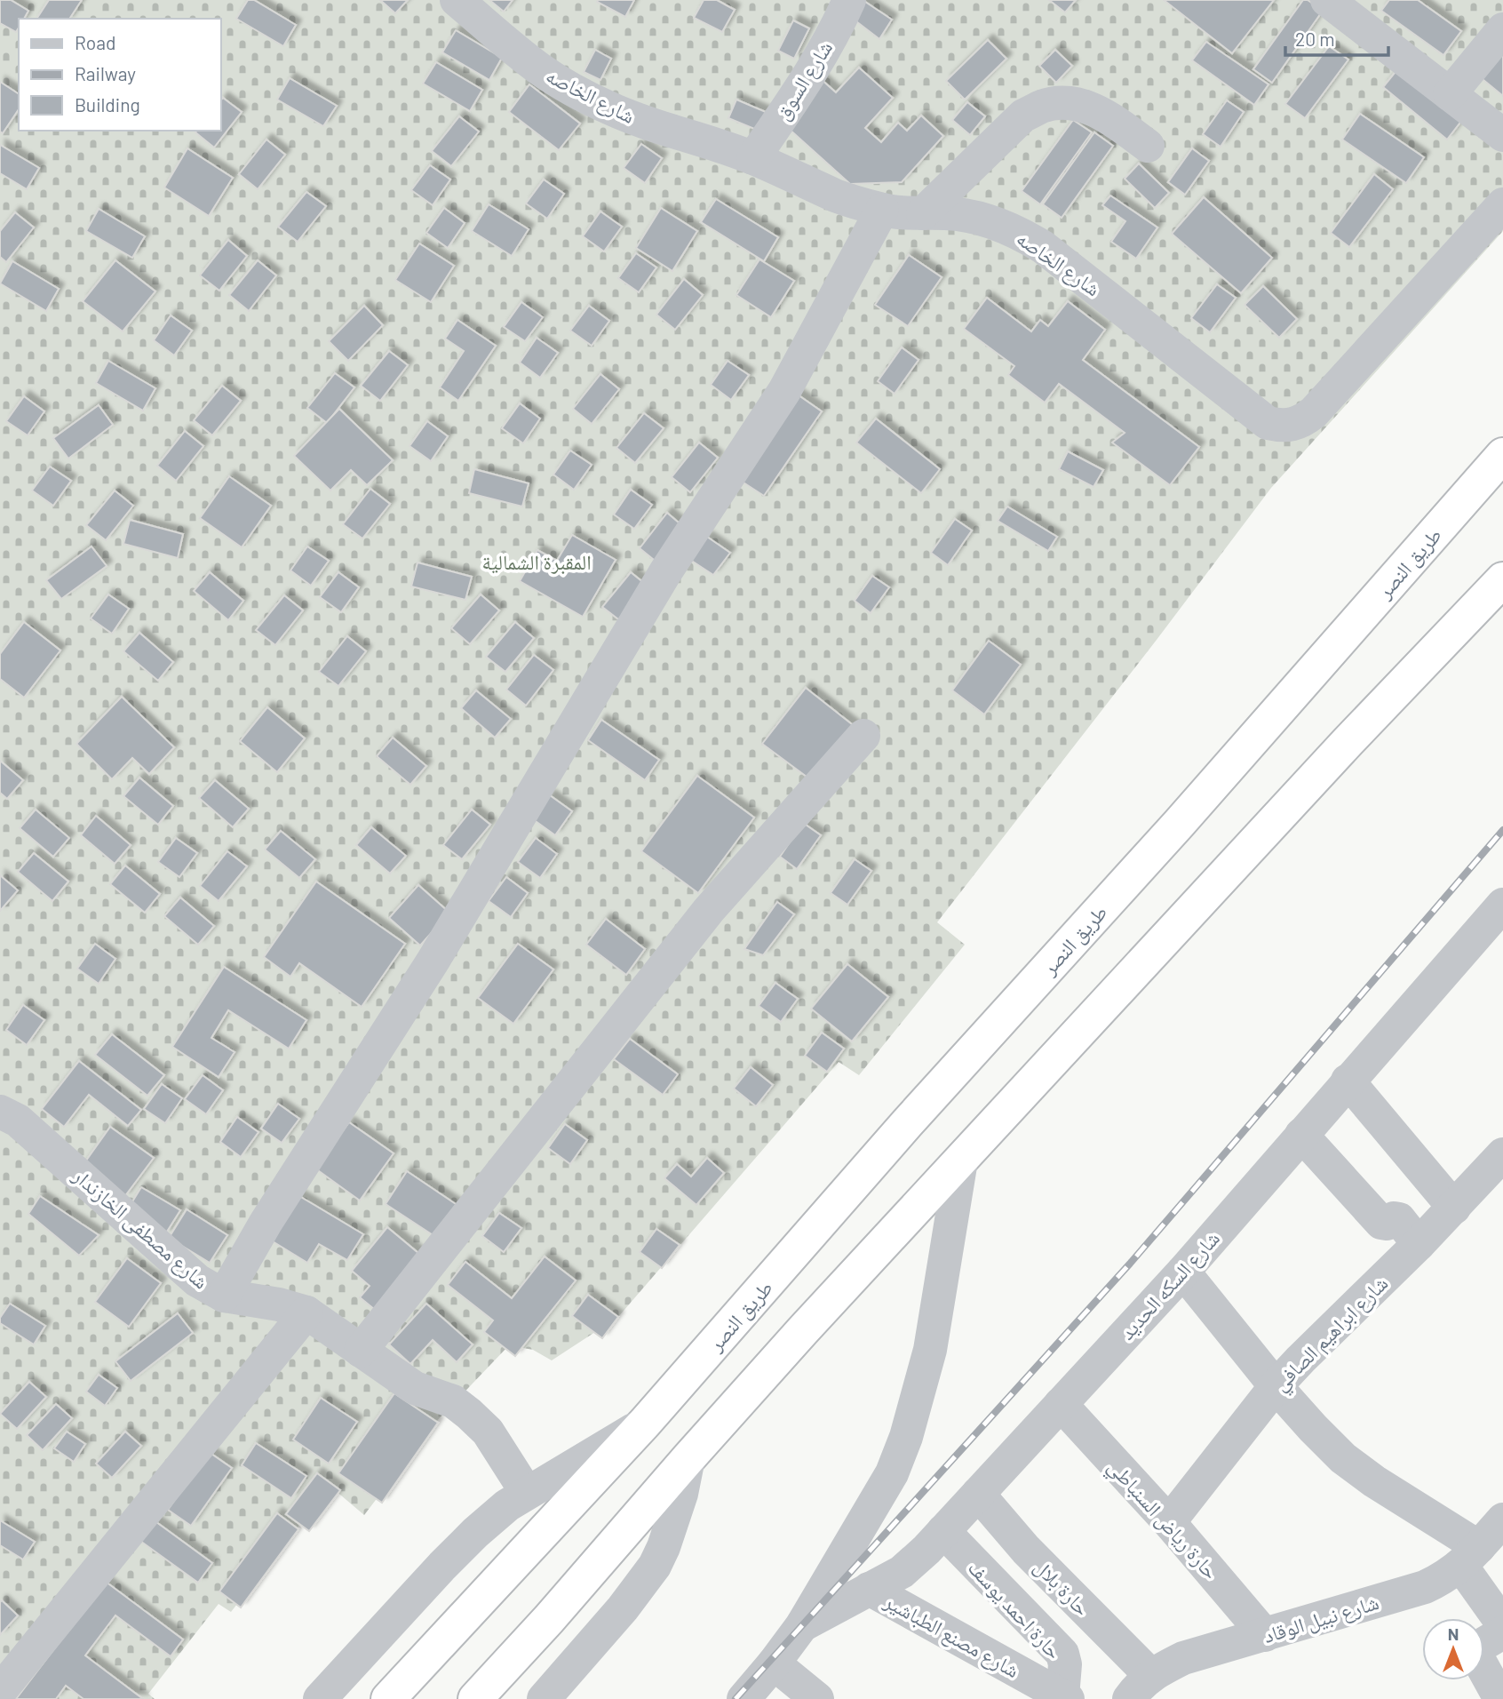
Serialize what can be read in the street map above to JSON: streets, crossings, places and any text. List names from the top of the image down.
{
  "streets": {
    "highway": ["طريق النصر"],
    "street": [
      "شارع السوق",
      "شارع الخاصه",
      "شارع مصطفى الخازندار",
      "شارع السكه الحديد",
      "شارع ابراهيم الصافي",
      "حارة رياض السنباطي",
      "حارة بلال",
      "حارة احمد يوسف",
      "شارع نبيل الوقاد",
      "شارع مصنع الطباشير"
    ]
  },
  "crossings": [
    ["شارع السوق", "شارع الخاصه"],
    ["طريق النصر", "شارع مصطفى الخازندار"],
    ["شارع السكه الحديد", "حارة رياض السنباطي"],
    ["شارع السكه الحديد", "حارة بلال"],
    ["شارع السكه الحديد", "حارة احمد يوسف"],
    ["شارع السكه الحديد", "شارع مصنع الطباشير"],
    ["شارع ابراهيم الصافي", "حارة رياض السنباطي"],
    ["حارة رياض السنباطي", "شارع نبيل الوقاد"],
    ["حارة بلال", "شارع نبيل الوقاد"],
    ["حارة احمد يوسف", "شارع مصنع الطباشير"]
  ],
  "parks": ["المقبرة الشمالية"],
  "legend": ["Road", "Railway", "Building"],
  "scale_bar": "20 m",
  "north": "top"
}
